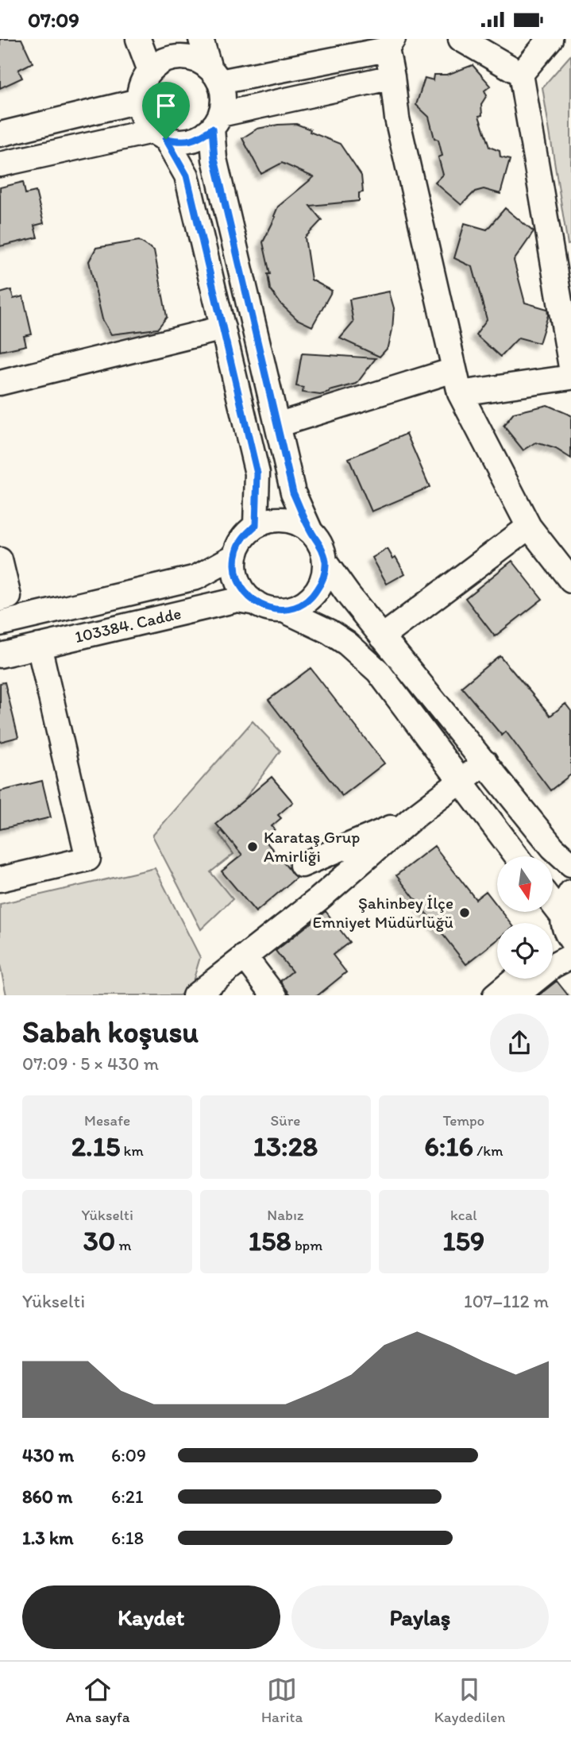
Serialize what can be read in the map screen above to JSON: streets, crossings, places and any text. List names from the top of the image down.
{
  "streets": {
    "street": ["103384. Cadde"]
  },
  "places": ["Karataş Grup Amirliği", "Şahinbey İlçe Emniyet Müdürlüğü"],
  "north": "bottom",
  "page": {
    "status": "07:09",
    "heading": ["Sabah koşusu", "07:09 · 5 × 430 m"],
    "stats": [
      ["Mesafe", "2.15 km"],
      ["Süre", "13:28"],
      ["Tempo", "6:16 /km"],
      ["Yükselti", "30 m"],
      ["Nabız", "158 bpm"],
      ["kcal", "159"]
    ],
    "chart": ["Yükselti", "107–112 m"],
    "list": [
      {
        "name": "430 m",
        "note": "6:09"
      },
      {
        "name": "860 m",
        "note": "6:21"
      },
      {
        "name": "1.3 km",
        "note": "6:18"
      }
    ],
    "buttons": ["Kaydet", "Paylaş"],
    "tabs": ["Ana sayfa", "Harita", "Kaydedilen"]
  }
}
